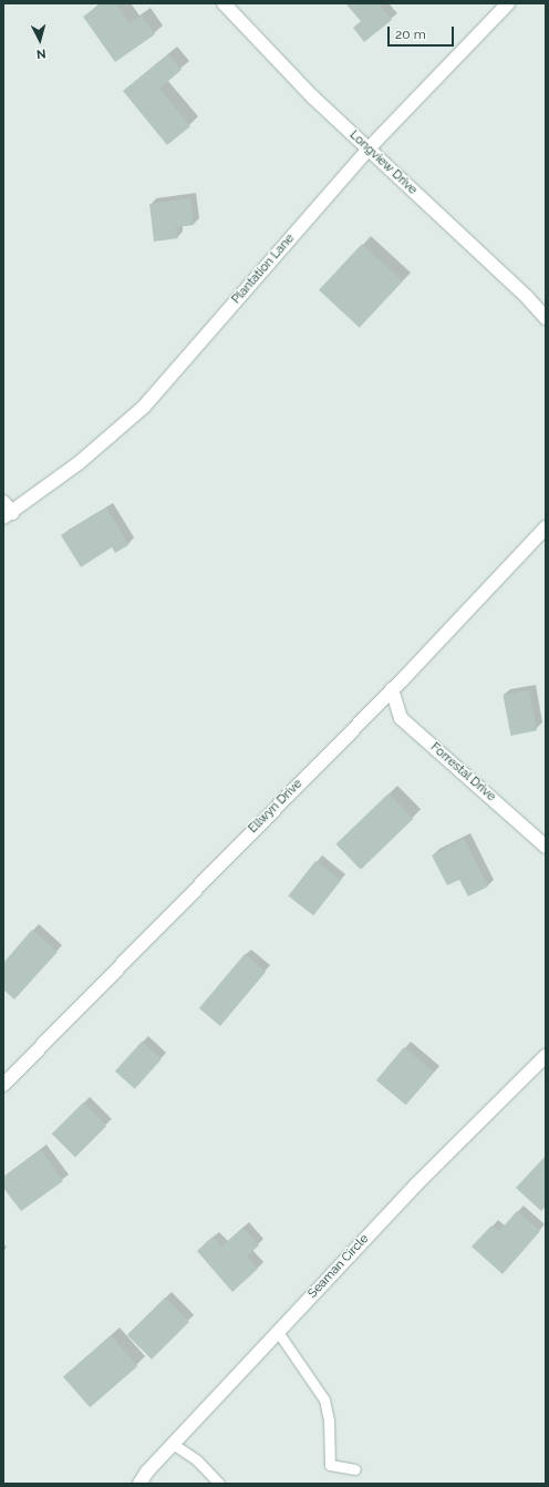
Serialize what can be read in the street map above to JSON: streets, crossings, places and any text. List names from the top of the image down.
{
  "streets": {
    "street": [
      "Longview Drive",
      "Plantation Lane",
      "Forrestal Drive",
      "Ellwyn Drive",
      "Seaman Circle"
    ]
  },
  "crossings": [
    ["Longview Drive", "Plantation Lane"],
    ["Forrestal Drive", "Ellwyn Drive"]
  ],
  "scale_bar": "20 m",
  "north": "bottom"
}
